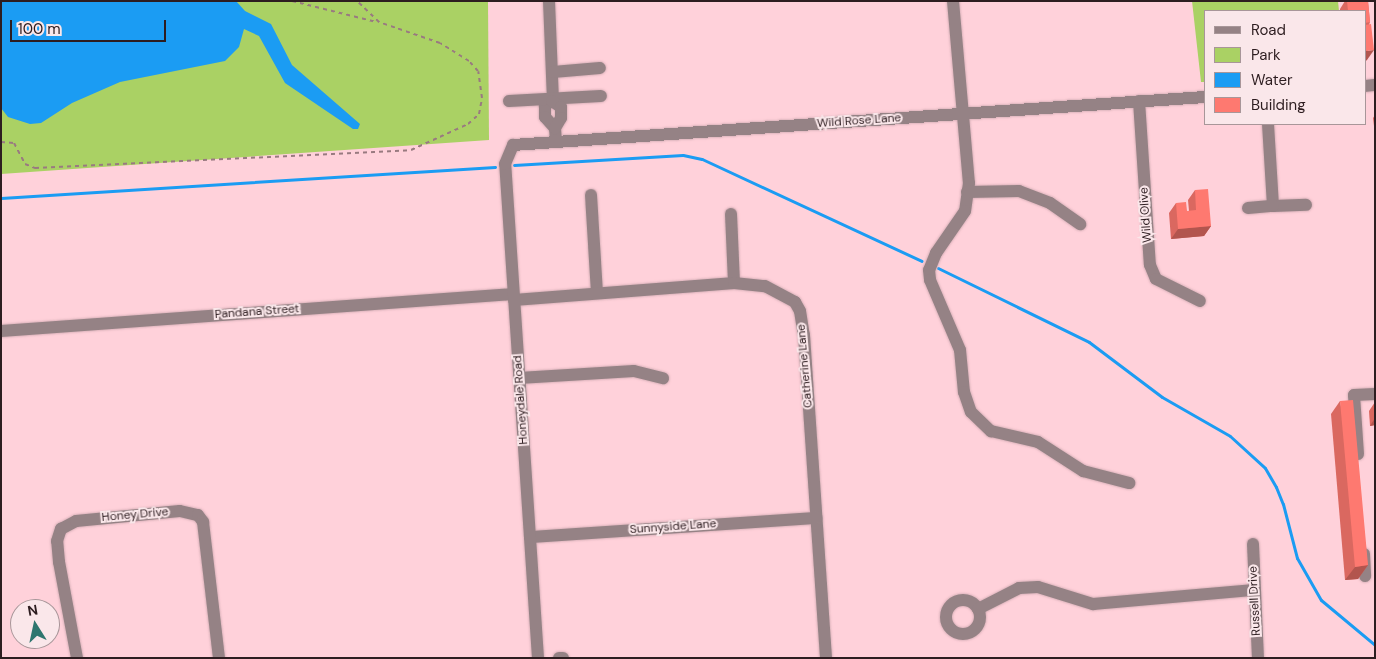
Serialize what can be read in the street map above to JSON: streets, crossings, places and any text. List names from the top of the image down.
{
  "streets": {
    "street": [
      "Wild Rose Lane",
      "Wild Olive",
      "Pandana Street",
      "Catherine Lane",
      "Honeydale Road",
      "Honey Drive",
      "Sunnyside Lane",
      "Russell Drive"
    ]
  },
  "crossings": [
    ["Wild Rose Lane", "Wild Olive"],
    ["Wild Rose Lane", "Honeydale Road"],
    ["Pandana Street", "Catherine Lane"],
    ["Pandana Street", "Honeydale Road"],
    ["Catherine Lane", "Honeydale Road"],
    ["Catherine Lane", "Sunnyside Lane"],
    ["Honeydale Road", "Sunnyside Lane"]
  ],
  "legend": [
    "Road",
    "Park",
    "Water",
    "Building"
  ],
  "scale_bar": "100 m",
  "north": "top"
}
